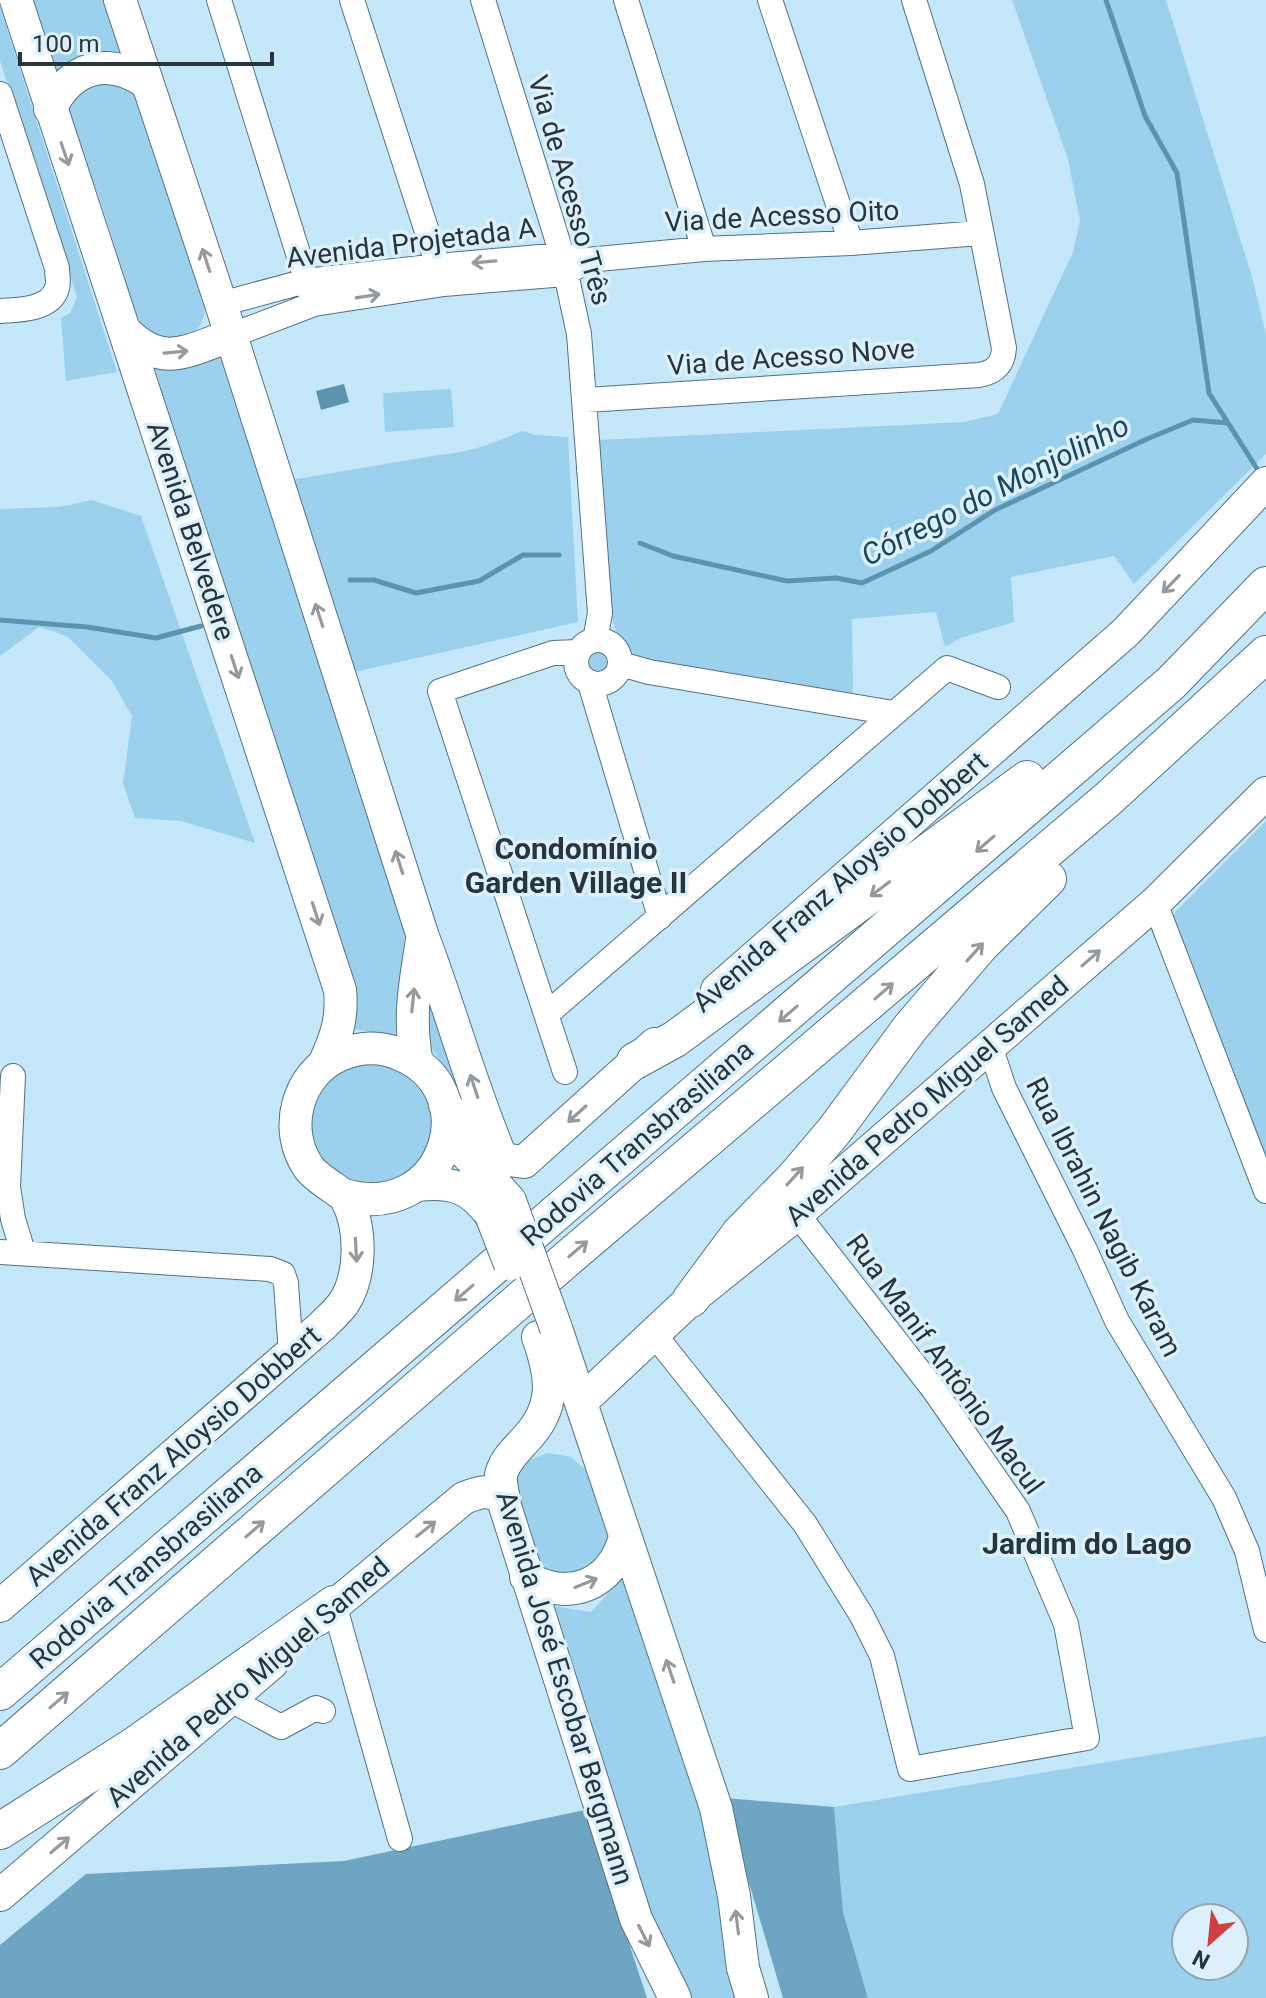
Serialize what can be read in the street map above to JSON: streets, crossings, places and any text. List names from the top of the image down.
{
  "streets": {
    "highway": ["Rodovia Transbrasiliana"],
    "main road": [
      "Avenida Belvedere",
      "Avenida Franz Aloysio Dobbert",
      "Avenida Pedro Miguel Samed",
      "Avenida José Escobar Bergmann"
    ],
    "street": [
      "Via de Acesso Três",
      "Via de Acesso Oito",
      "Avenida Projetada A",
      "Via de Acesso Nove",
      "Rua Ibrahin Nagib Karam",
      "Rua Manif Antônio Macul"
    ]
  },
  "crossings": [
    ["Via de Acesso Três", "Via de Acesso Oito"],
    ["Via de Acesso Três", "Avenida Projetada A"],
    ["Via de Acesso Três", "Via de Acesso Nove"],
    ["Via de Acesso Oito", "Avenida Projetada A"],
    ["Via de Acesso Oito", "Via de Acesso Nove"],
    ["Avenida Belvedere", "Avenida Franz Aloysio Dobbert"],
    ["Avenida Pedro Miguel Samed", "Rua Ibrahin Nagib Karam"],
    ["Avenida Pedro Miguel Samed", "Rua Manif Antônio Macul"],
    ["Avenida Pedro Miguel Samed", "Avenida José Escobar Bergmann"]
  ],
  "one_way": ["Avenida Franz Aloysio Dobbert", "Avenida Pedro Miguel Samed"],
  "districts": ["Condomínio Garden Village II", "Jardim do Lago"],
  "water": ["Córrego do Monjolinho"],
  "scale_bar": "100 m",
  "north": "bottom left"
}
